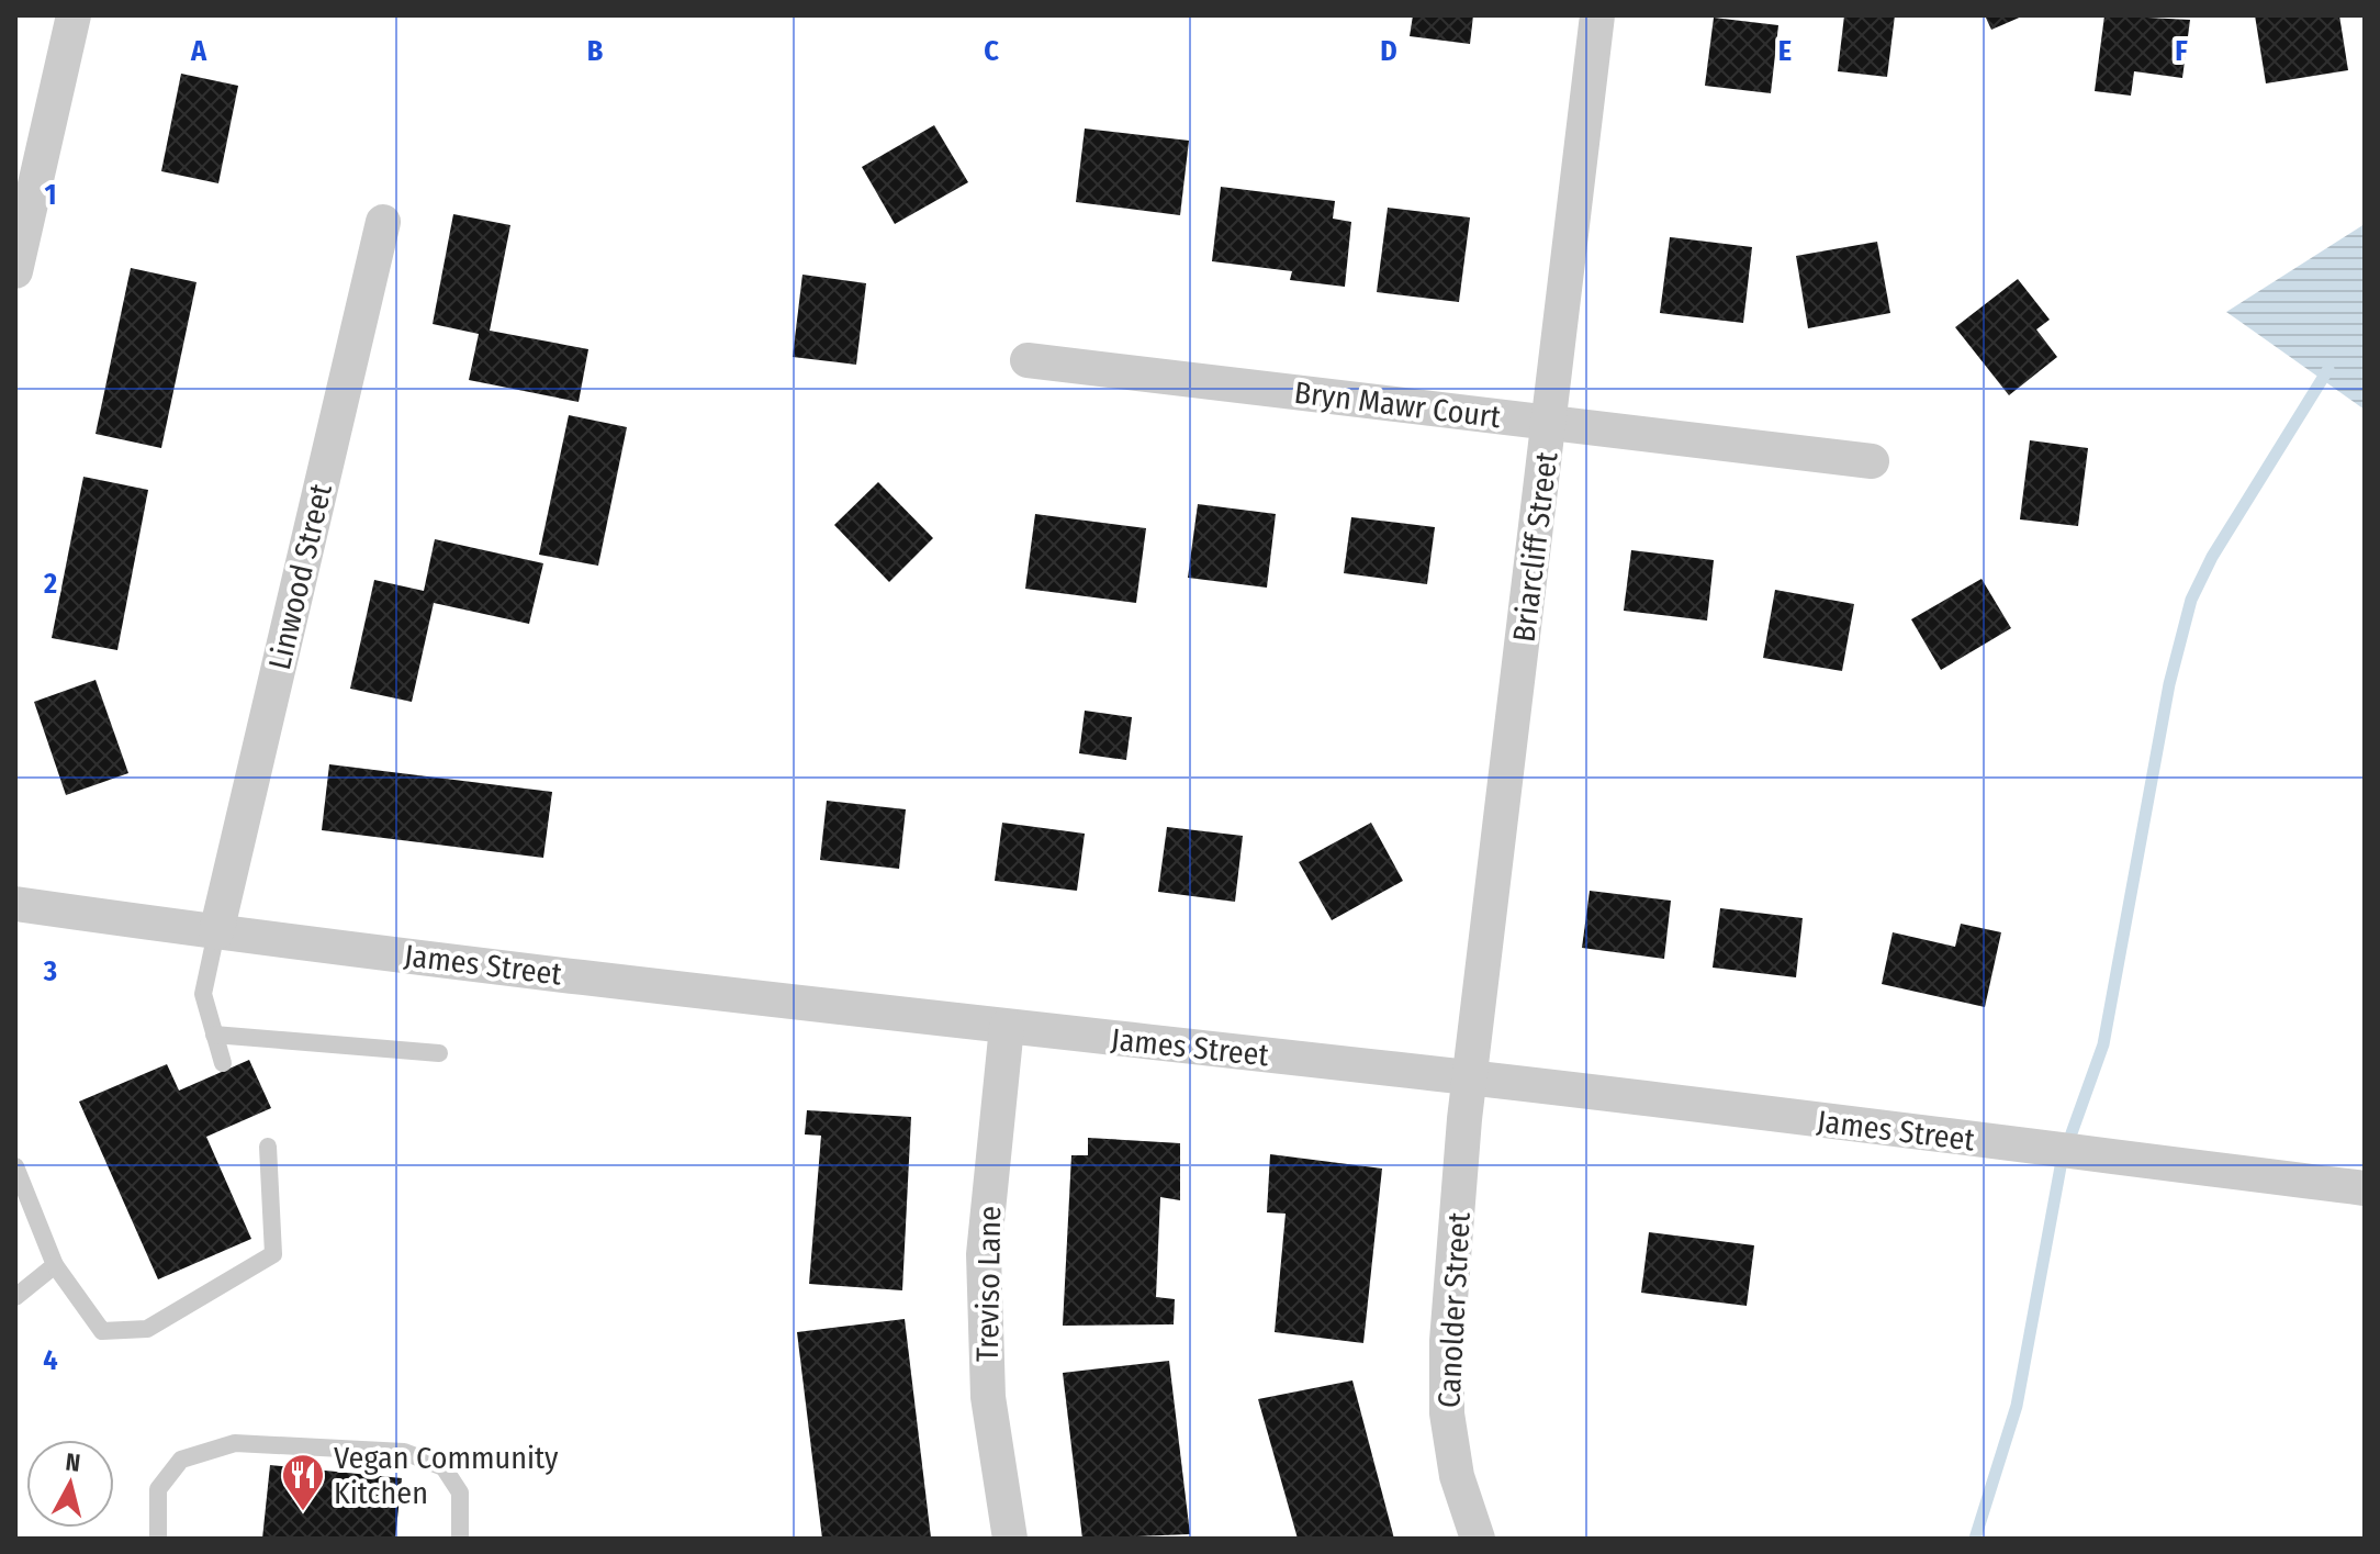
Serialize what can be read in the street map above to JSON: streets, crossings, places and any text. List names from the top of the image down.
{
  "streets": {
    "street": [
      "Bryn Mawr Court",
      "Briarcliff Street",
      "Linwood Street",
      "James Street",
      "Treviso Lane",
      "Canolder Street"
    ]
  },
  "crossings": [
    ["Bryn Mawr Court", "Briarcliff Street"],
    ["Briarcliff Street", "James Street"],
    ["Briarcliff Street", "Canolder Street"],
    ["Linwood Street", "James Street"],
    ["James Street", "Treviso Lane"],
    ["James Street", "Canolder Street"]
  ],
  "places": {
    "restaurant": ["Vegan Community Kitchen"]
  },
  "north": "top",
  "grid": {
    "columns": [
      "A",
      "B",
      "C",
      "D",
      "E",
      "F"
    ],
    "rows": [
      "1",
      "2",
      "3",
      "4"
    ]
  }
}
